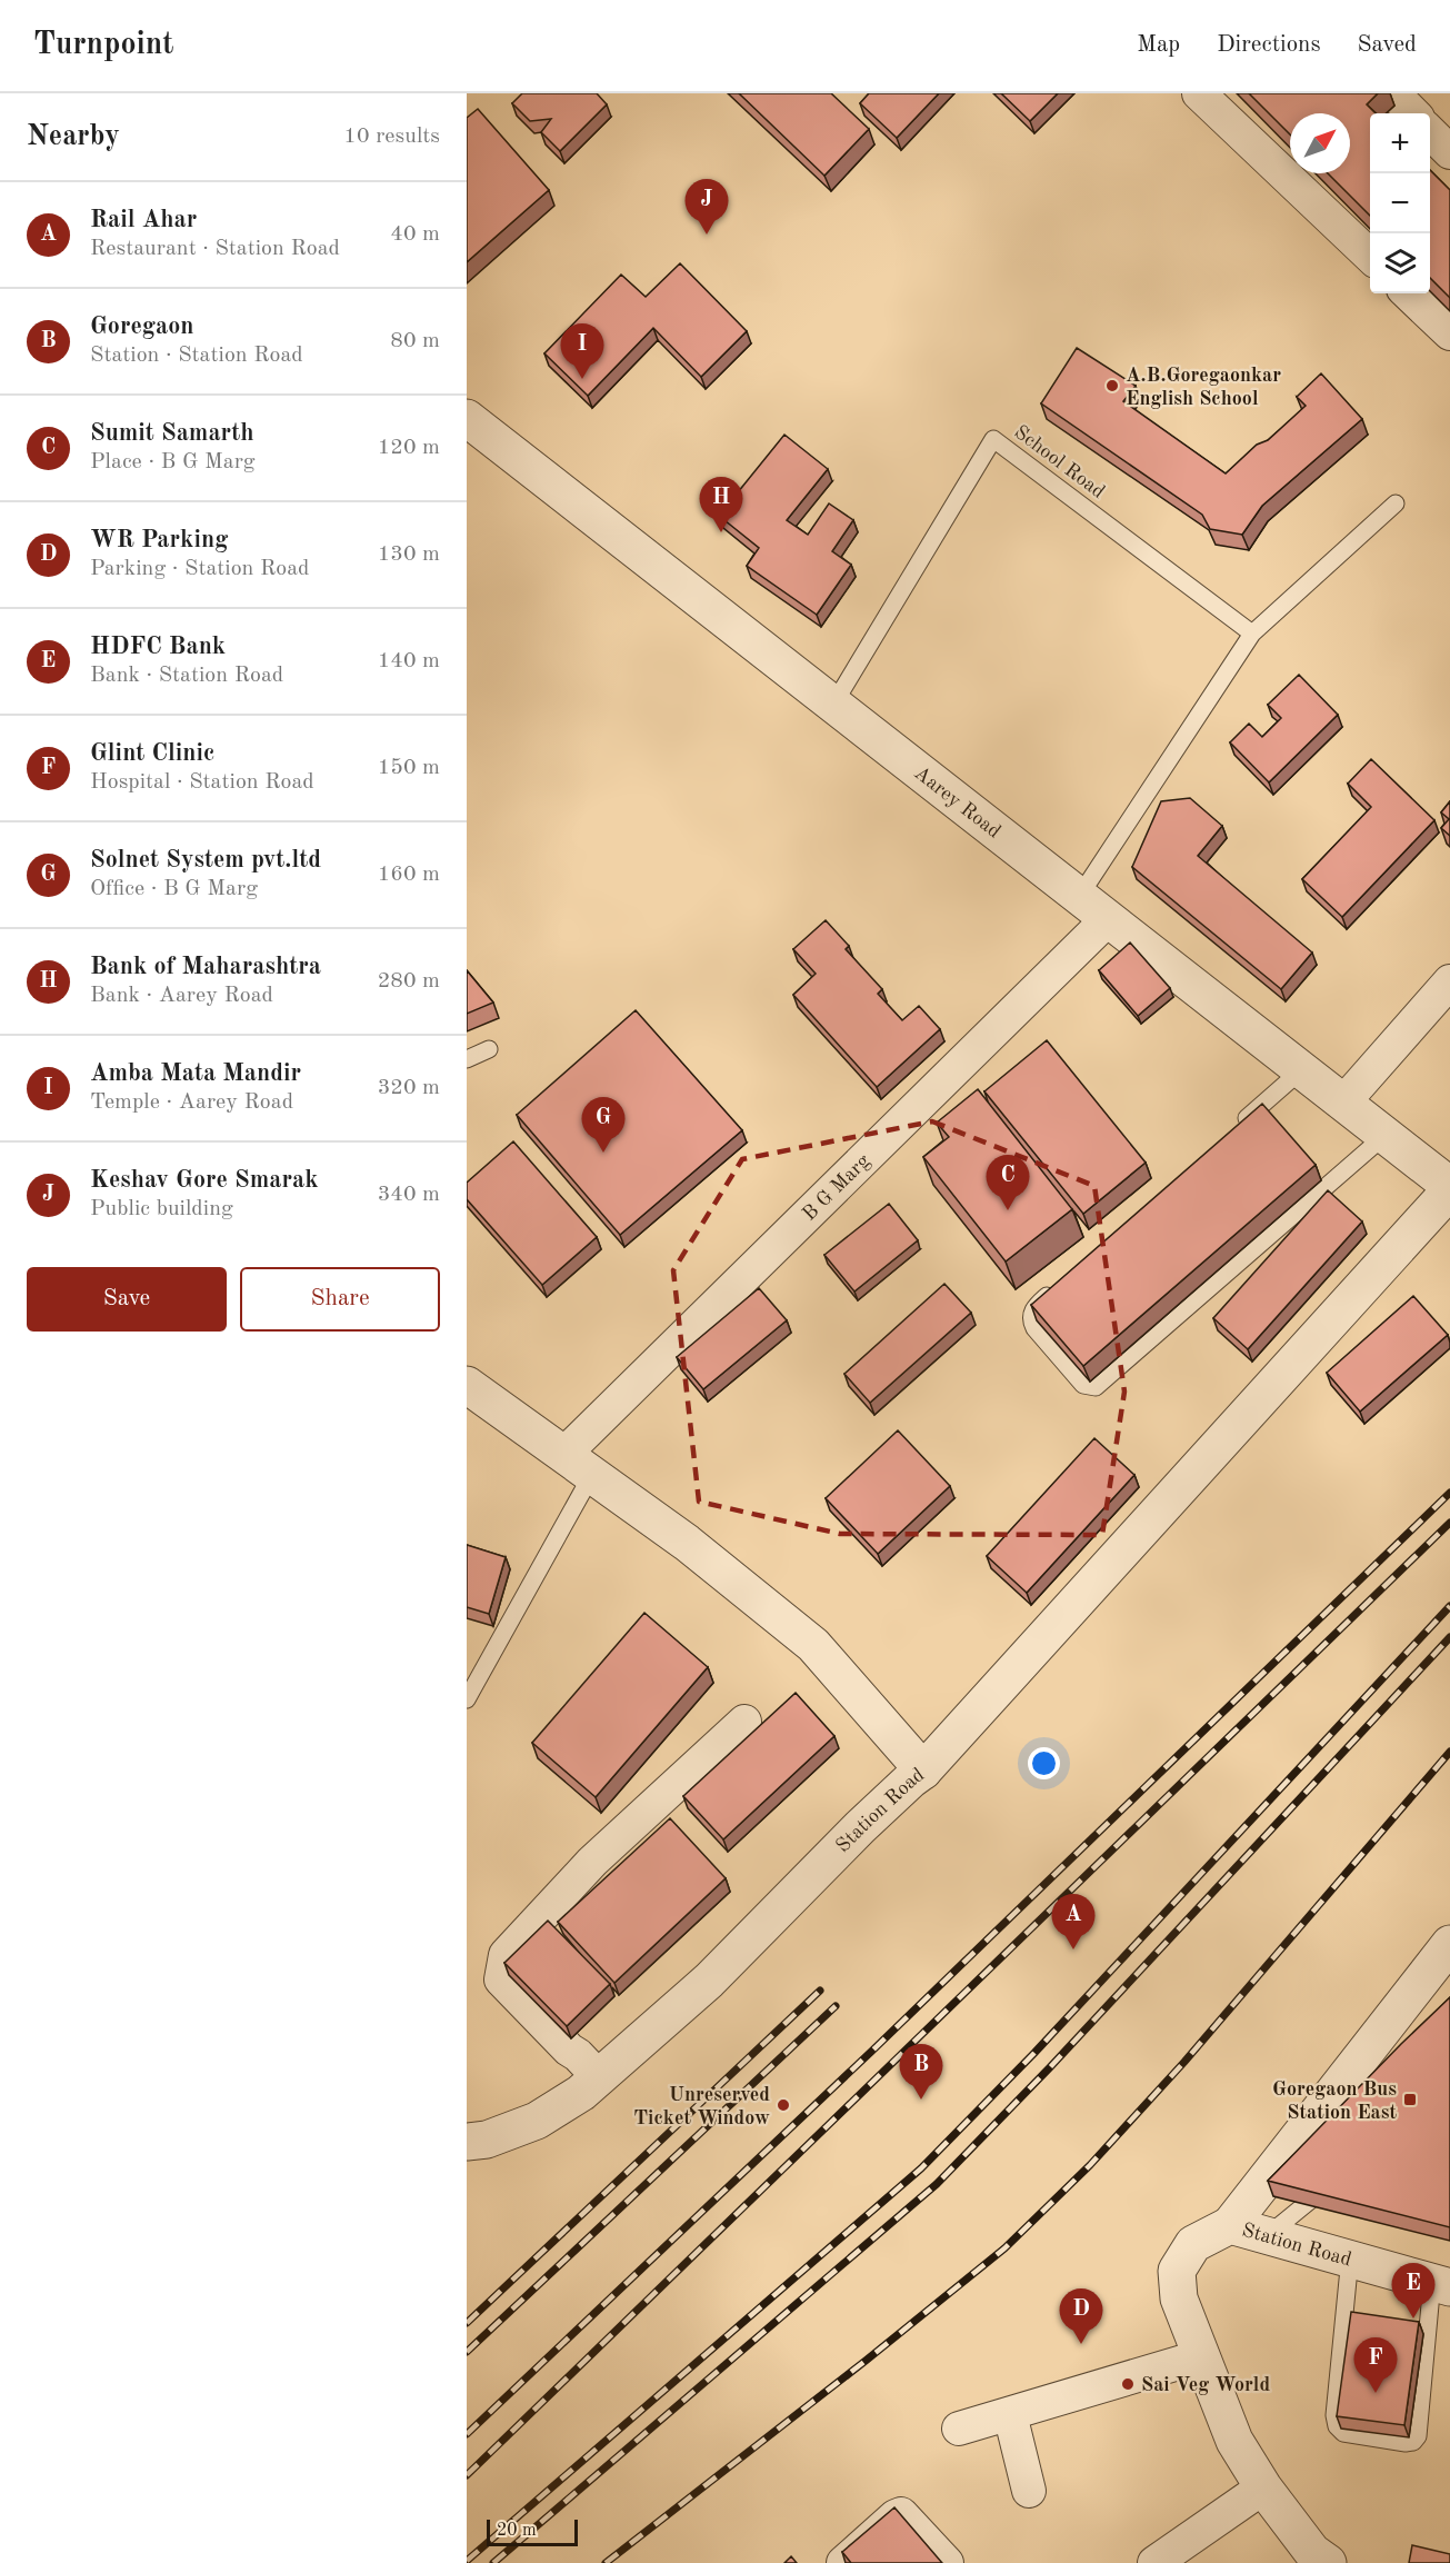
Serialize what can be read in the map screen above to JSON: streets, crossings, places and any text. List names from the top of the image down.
{
  "streets": {
    "street": ["Aarey Road", "B G Marg", "Station Road"],
    "lane": ["School Road"]
  },
  "crossings": [
    ["School Road", "Aarey Road"],
    ["Aarey Road", "B G Marg"],
    ["B G Marg", "Station Road"]
  ],
  "places": {
    "other": ["A.B.Goregaonkar English School", "Unreserved Ticket Window", "Sai Veg World"],
    "transit": ["Goregaon Bus Station East"]
  },
  "scale_bar": "20 m",
  "north": "top right",
  "page": {
    "header": "Turnpoint",
    "nav": ["Map", "Directions", "Saved"],
    "heading": ["Nearby", "10 results"],
    "map_buttons": ["+", "−"],
    "pins": [
      "J",
      "I",
      "H",
      "G",
      "C",
      "A",
      "B",
      "E",
      "D",
      "F"
    ],
    "list": [
      {
        "mark": "A",
        "name": "Rail Ahar",
        "note": "Restaurant · Station Road",
        "value": "40 m"
      },
      {
        "mark": "B",
        "name": "Goregaon",
        "note": "Station · Station Road",
        "value": "80 m"
      },
      {
        "mark": "C",
        "name": "Sumit Samarth",
        "note": "Place · B G Marg",
        "value": "120 m"
      },
      {
        "mark": "D",
        "name": "WR Parking",
        "note": "Parking · Station Road",
        "value": "130 m"
      },
      {
        "mark": "E",
        "name": "HDFC Bank",
        "note": "Bank · Station Road",
        "value": "140 m"
      },
      {
        "mark": "F",
        "name": "Glint Clinic",
        "note": "Hospital · Station Road",
        "value": "150 m"
      },
      {
        "mark": "G",
        "name": "Solnet System pvt.ltd",
        "note": "Office · B G Marg",
        "value": "160 m"
      },
      {
        "mark": "H",
        "name": "Bank of Maharashtra",
        "note": "Bank · Aarey Road",
        "value": "280 m"
      },
      {
        "mark": "I",
        "name": "Amba Mata Mandir",
        "note": "Temple · Aarey Road",
        "value": "320 m"
      },
      {
        "mark": "J",
        "name": "Keshav Gore Smarak",
        "note": "Public building",
        "value": "340 m"
      }
    ],
    "buttons": ["Save", "Share"],
    "scale": "20 m"
  }
}
